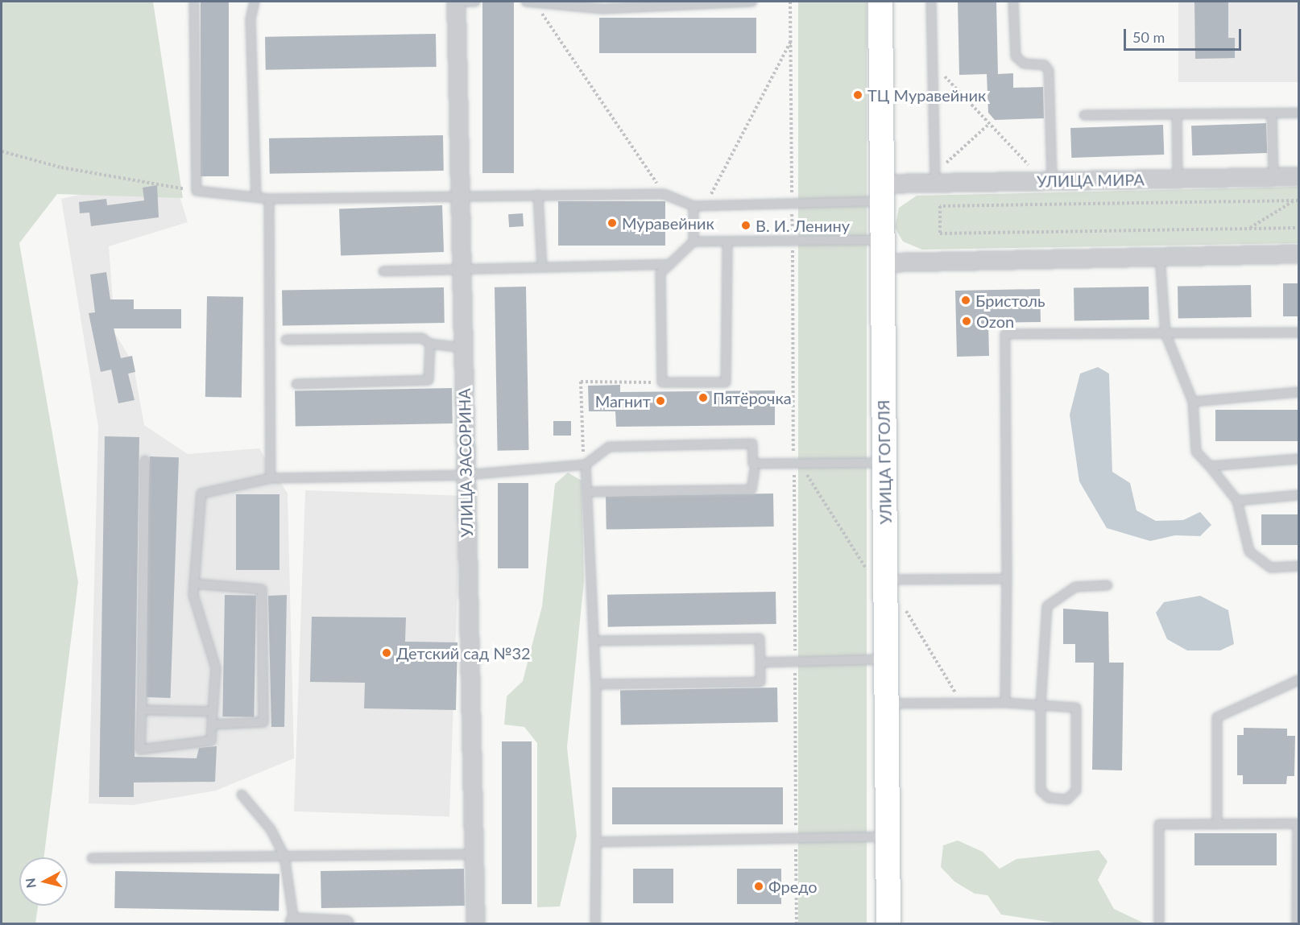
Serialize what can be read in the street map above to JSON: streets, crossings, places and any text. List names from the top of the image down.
{
  "streets": {
    "main road": ["УЛИЦА ГОГОЛЯ"],
    "street": ["УЛИЦА МИРА", "УЛИЦА ЗАСОРИНА"]
  },
  "crossings": [
    ["УЛИЦА МИРА", "УЛИЦА ГОГОЛЯ"]
  ],
  "places": [
    "ТЦ Муравейник",
    "Муравейник",
    "В. И. Ленину",
    "Бристоль",
    "Ozon",
    "Пятёрочка",
    "Магнит",
    "Детский сад №32",
    "Фредо"
  ],
  "scale_bar": "50 m",
  "north": "left"
}
